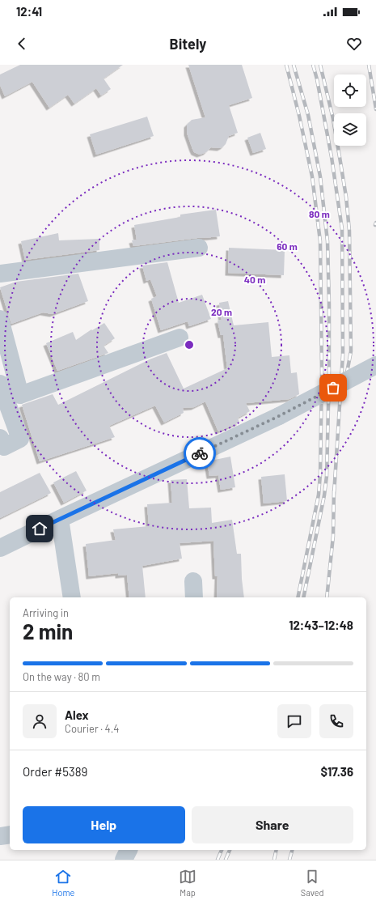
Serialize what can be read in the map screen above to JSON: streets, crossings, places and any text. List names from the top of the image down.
{
  "page": {
    "status": "12:41",
    "header": "Bitely",
    "heading": ["2 min", "Arriving in", "12:43–12:48"],
    "panel": [
      "Alex",
      "Courier · 4.4",
      "Order #5389",
      "$17.36"
    ],
    "bar": "On the way · 80 m",
    "buttons": ["Help", "Share"],
    "tabs": ["Home", "Map", "Saved"]
  },
  "rings": [
    "80 m",
    "60 m",
    "40 m",
    "20 m"
  ]
}
